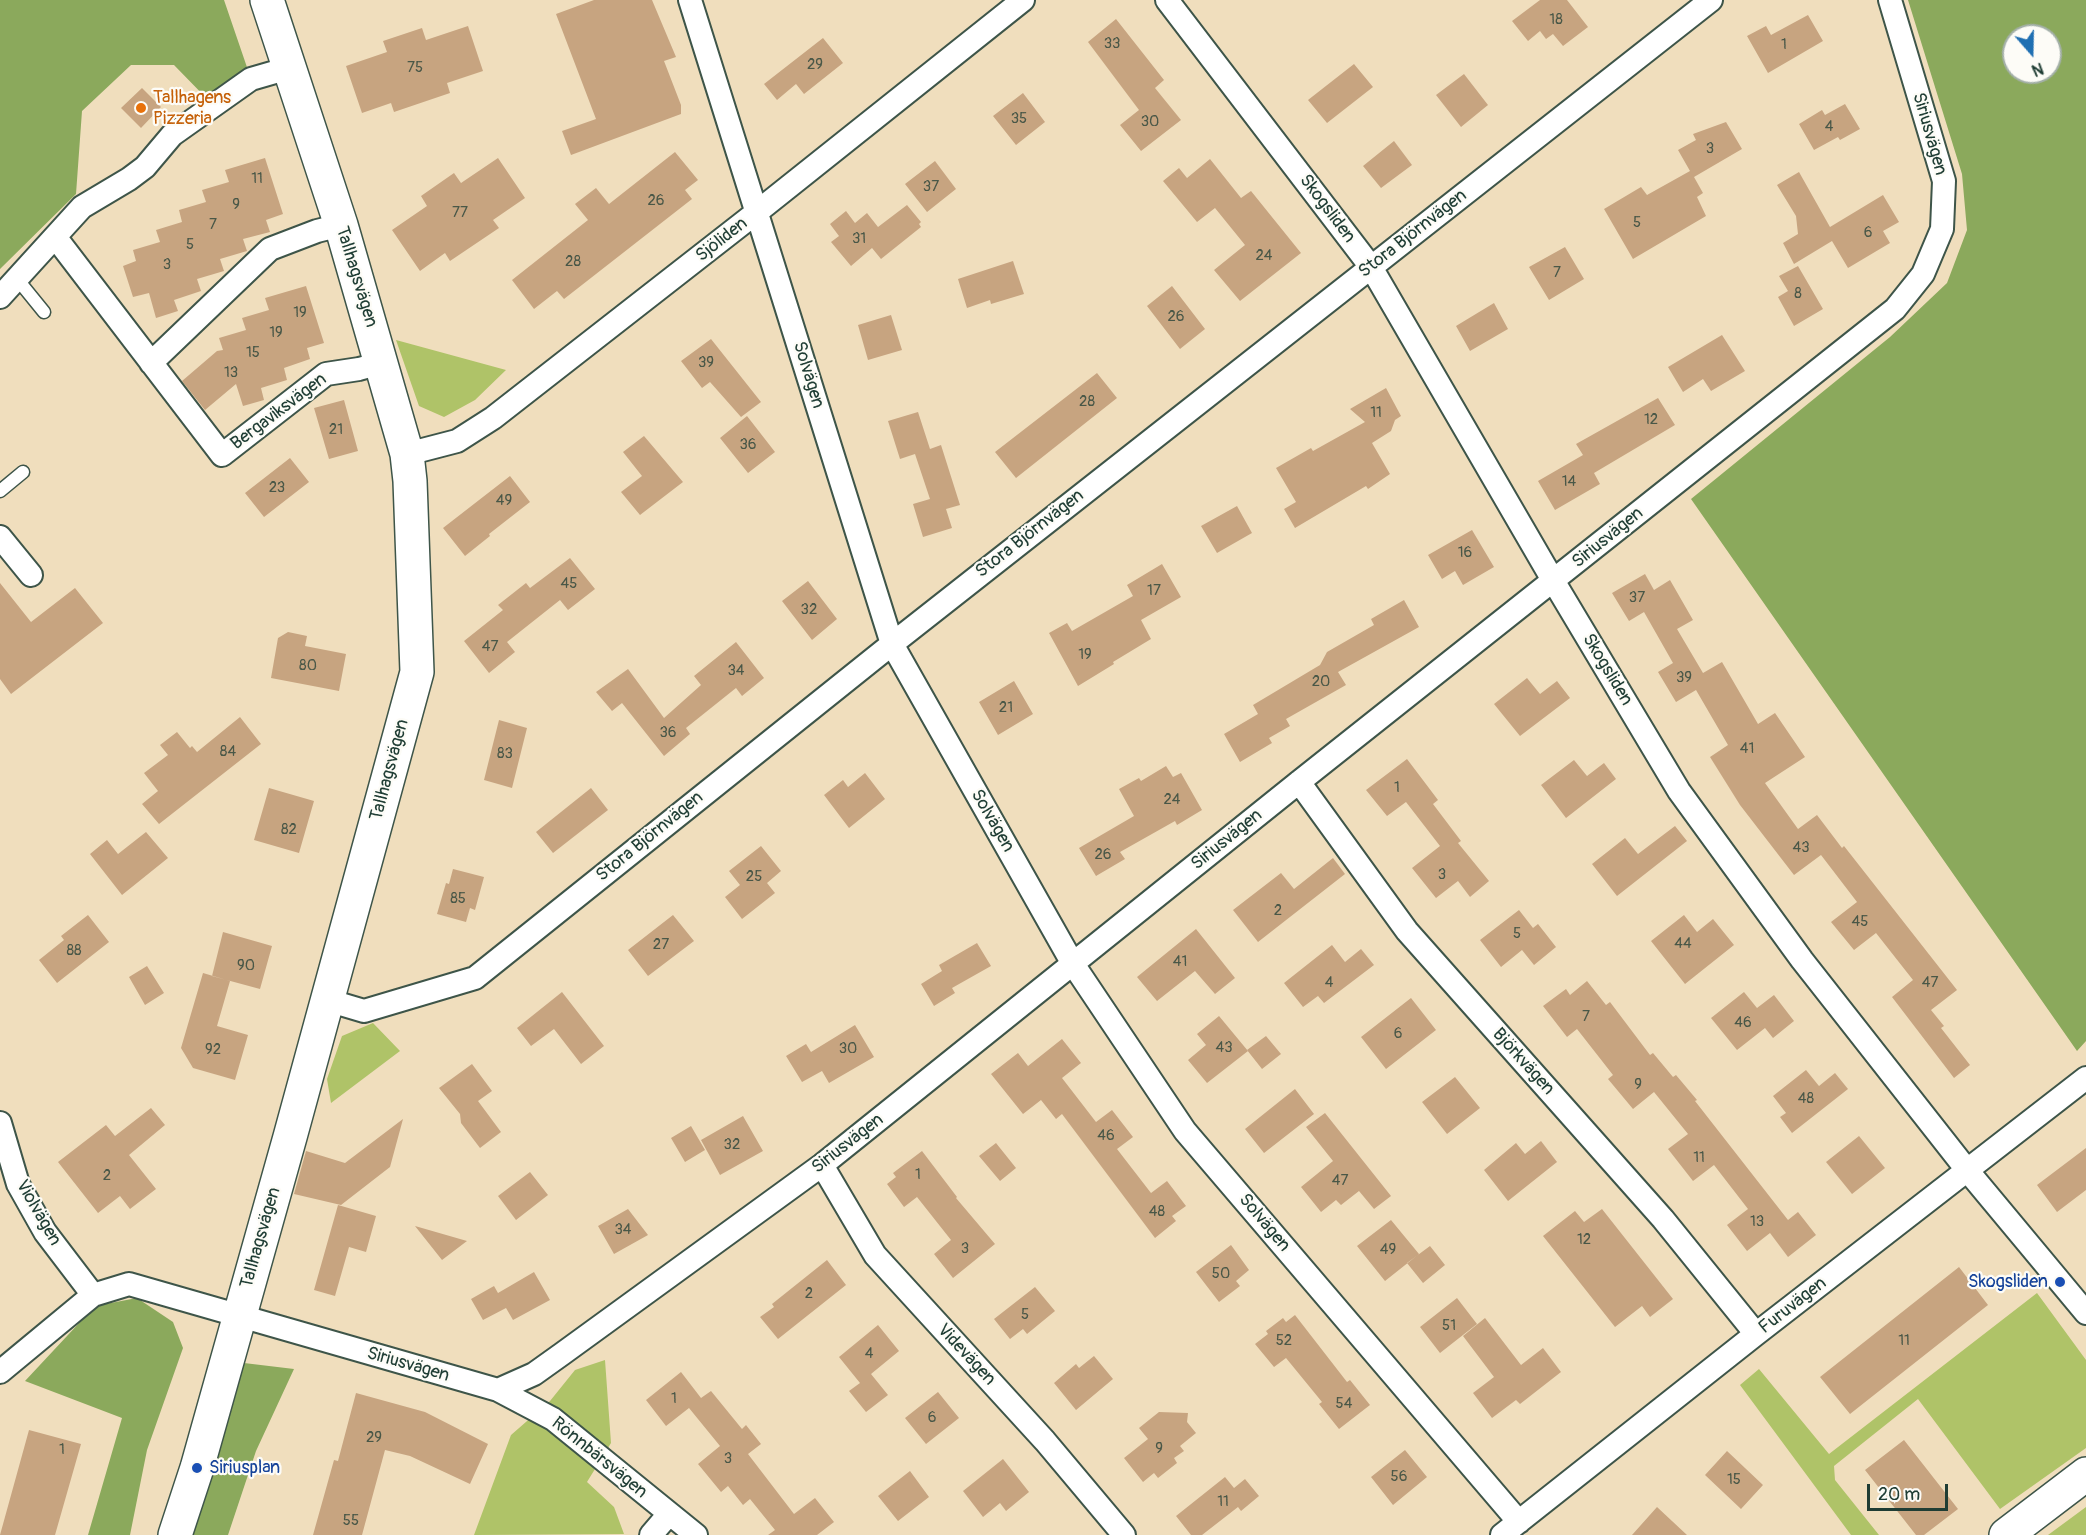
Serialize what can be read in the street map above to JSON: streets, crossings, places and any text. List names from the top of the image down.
{
  "streets": {
    "main road": ["Tallhagsvägen"],
    "street": [
      "Siriusvägen",
      "Skogsliden",
      "Stora Björnvägen",
      "Sjöliden",
      "Solvägen",
      "Bergaviksvägen",
      "Björkvägen",
      "Violvägen",
      "Furuvägen",
      "Videvägen",
      "Rönnbärsvägen"
    ]
  },
  "crossings": [
    ["Siriusvägen", "Skogsliden"],
    ["Siriusvägen", "Tallhagsvägen"],
    ["Siriusvägen", "Solvägen"],
    ["Siriusvägen", "Björkvägen"],
    ["Siriusvägen", "Videvägen"],
    ["Siriusvägen", "Rönnbärsvägen"],
    ["Skogsliden", "Stora Björnvägen"],
    ["Skogsliden", "Furuvägen"],
    ["Stora Björnvägen", "Tallhagsvägen"],
    ["Stora Björnvägen", "Solvägen"],
    ["Sjöliden", "Tallhagsvägen"],
    ["Sjöliden", "Solvägen"],
    ["Tallhagsvägen", "Bergaviksvägen"],
    ["Solvägen", "Furuvägen"],
    ["Björkvägen", "Furuvägen"]
  ],
  "places": ["Tallhagens Pizzeria", "Skogsliden", "Siriusplan"],
  "house_numbers": [
    "18",
    "33",
    "1",
    "29",
    "75",
    "35",
    "30",
    "4",
    "3",
    "11",
    "37",
    "26",
    "9",
    "77",
    "5",
    "7",
    "6",
    "31",
    "5",
    "24",
    "28",
    "3",
    "7",
    "8",
    "19",
    "26",
    "19",
    "15",
    "39",
    "13",
    "28",
    "11",
    "12",
    "21",
    "36",
    "14",
    "23",
    "49",
    "16",
    "45",
    "17",
    "37",
    "32",
    "47",
    "19",
    "80",
    "34",
    "39",
    "20",
    "21",
    "36",
    "41",
    "84",
    "83",
    "1",
    "24",
    "82",
    "43",
    "26",
    "3",
    "25",
    "85",
    "2",
    "45",
    "5",
    "44",
    "27",
    "88",
    "41",
    "90",
    "4",
    "47",
    "7",
    "46",
    "6",
    "43",
    "30",
    "92",
    "9",
    "48",
    "46",
    "32",
    "11",
    "1",
    "2",
    "47",
    "48",
    "13",
    "34",
    "12",
    "3",
    "49",
    "50",
    "2",
    "5",
    "51",
    "52",
    "11",
    "4",
    "1",
    "54",
    "6",
    "29",
    "9",
    "1",
    "3",
    "56",
    "15",
    "11",
    "55"
  ],
  "scale_bar": "20 m",
  "north": "bottom"
}
